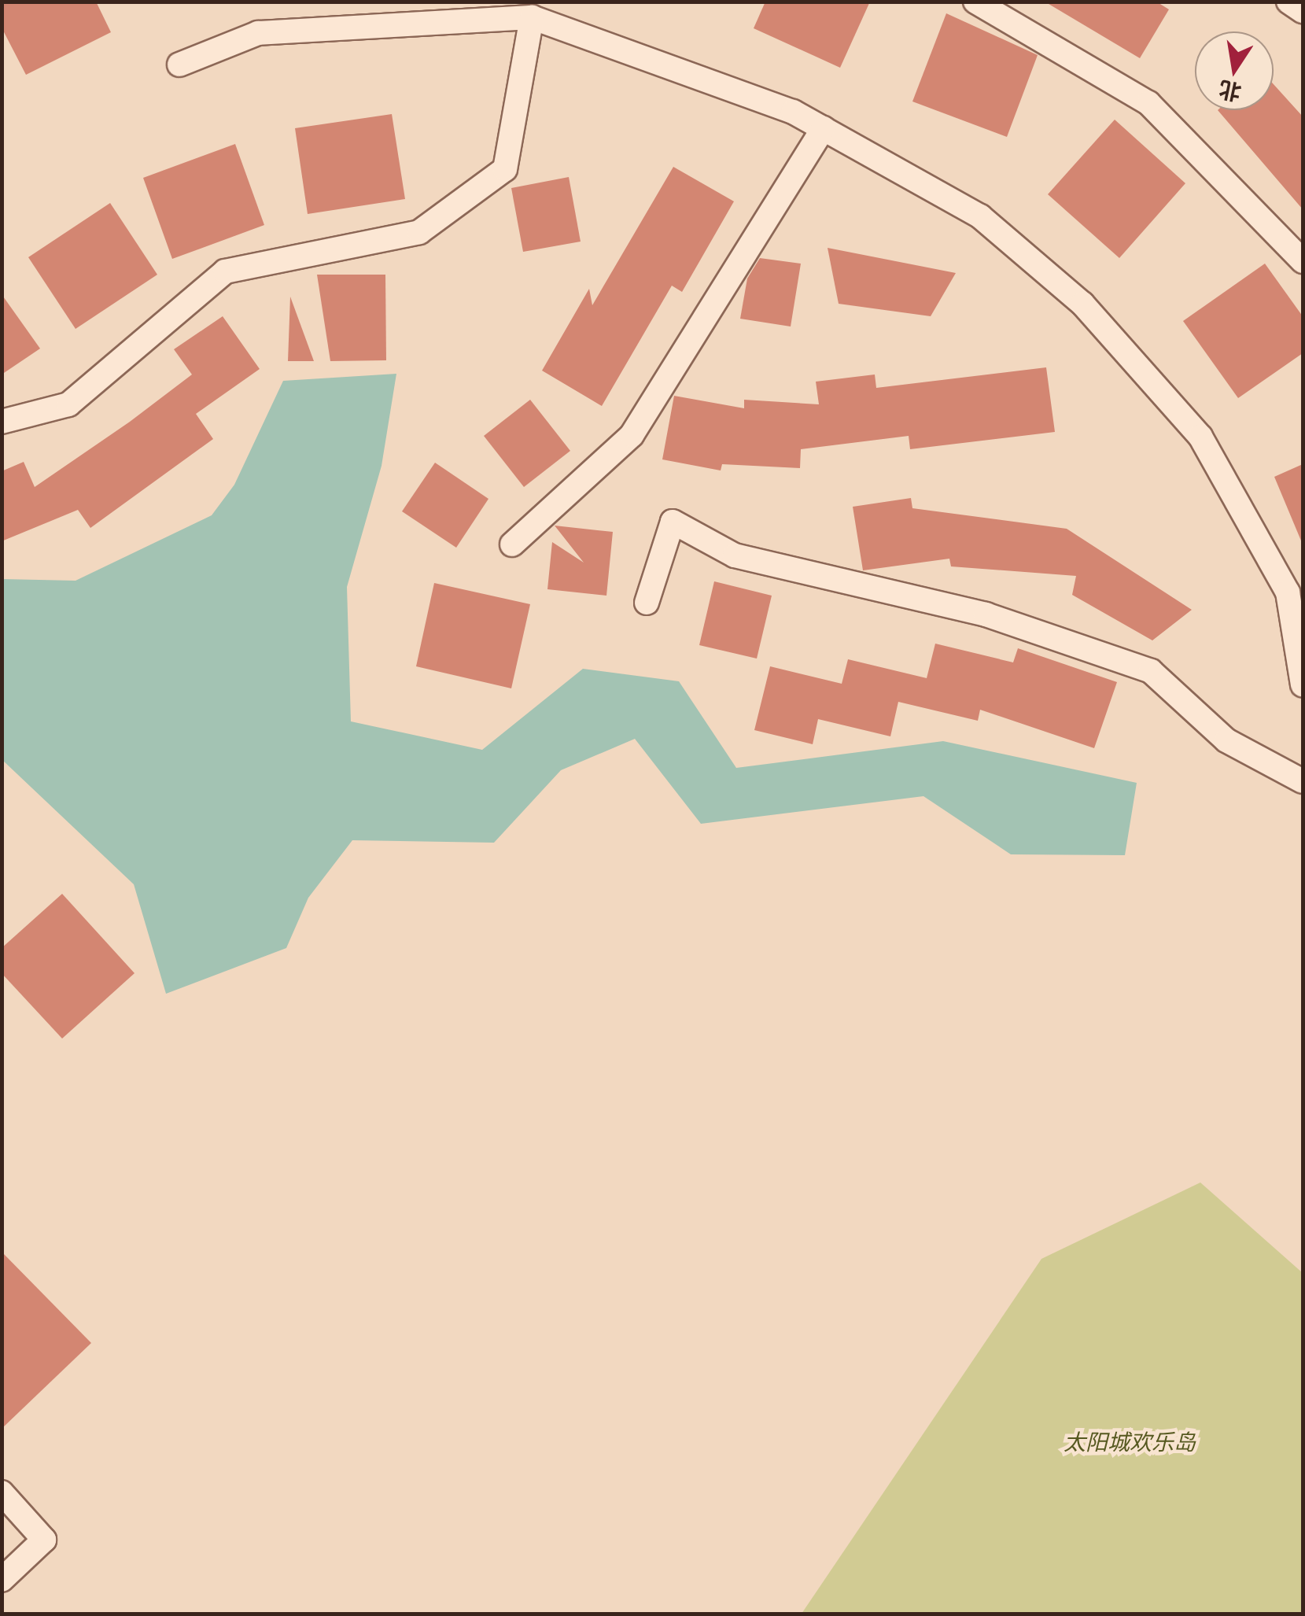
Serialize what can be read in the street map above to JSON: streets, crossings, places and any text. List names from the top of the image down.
{
  "parks": ["太阳城欢乐岛"],
  "north": "bottom"
}
